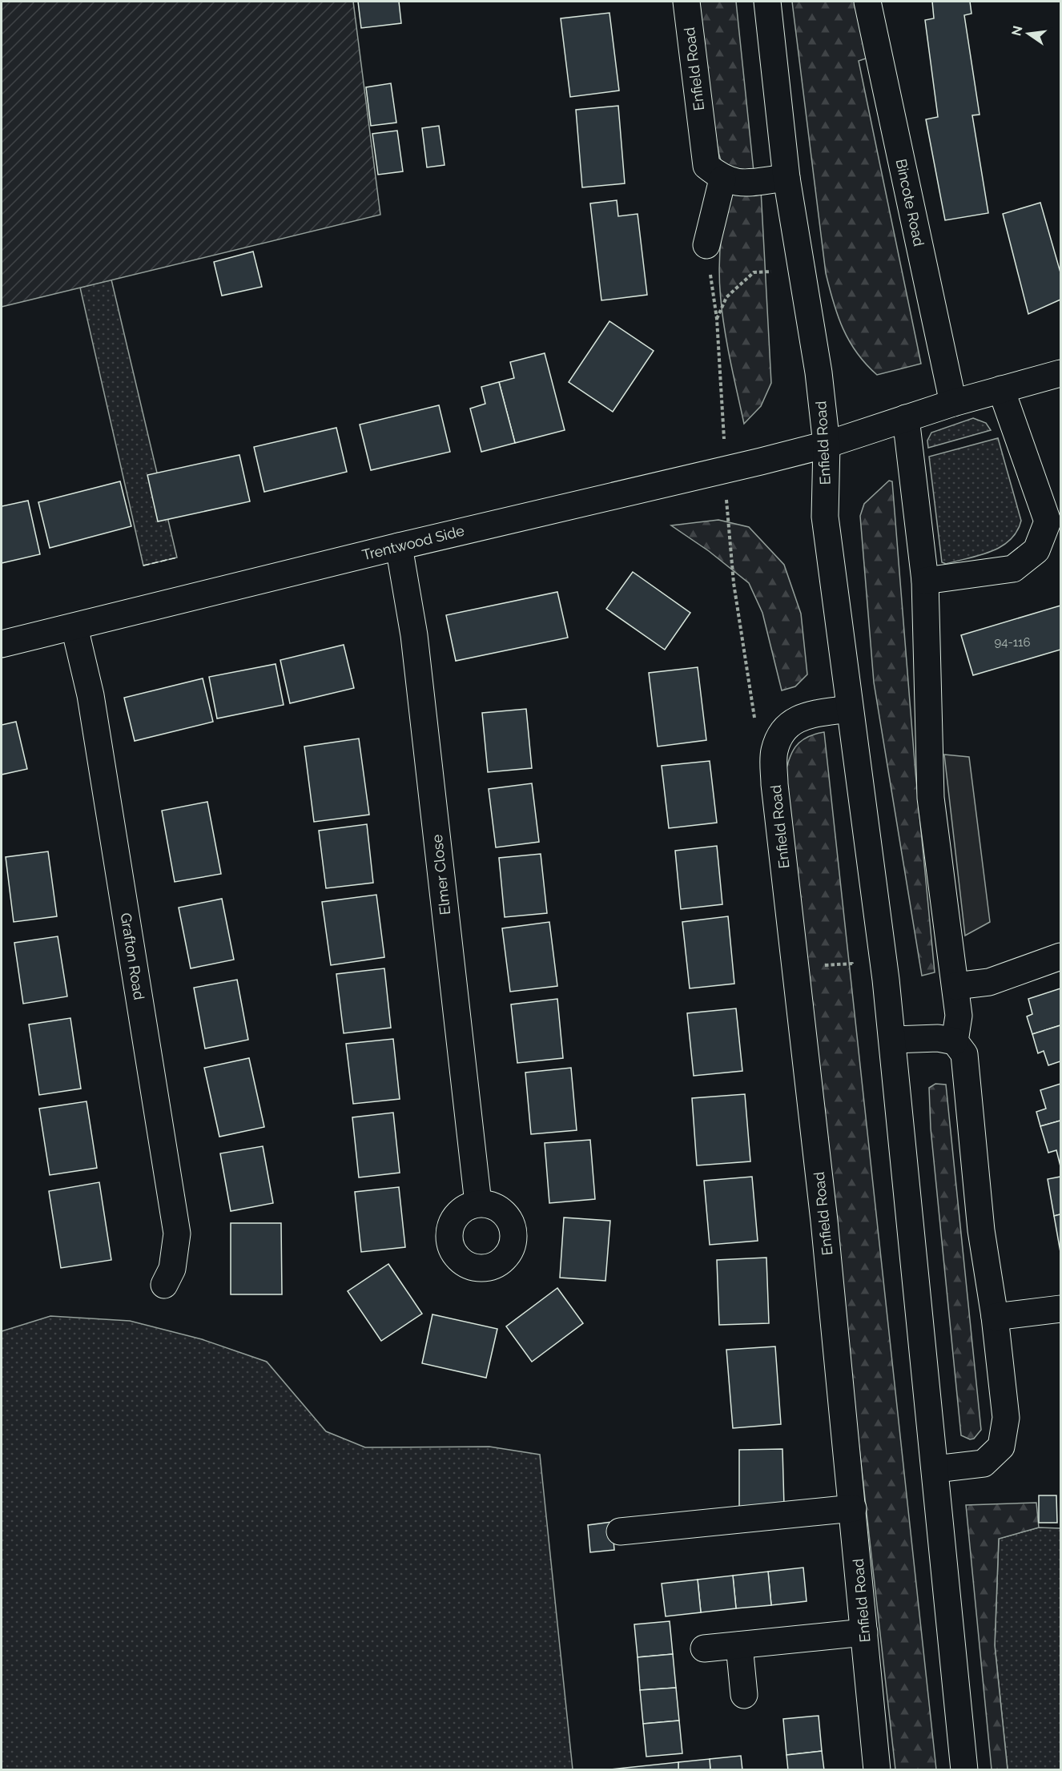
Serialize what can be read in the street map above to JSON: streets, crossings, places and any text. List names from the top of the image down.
{
  "streets": {
    "street": [
      "Enfield Road",
      "Bincote Road",
      "Trentwood Side",
      "Elmer Close",
      "Grafton Road"
    ]
  },
  "crossings": [
    ["Enfield Road", "Trentwood Side"],
    ["Trentwood Side", "Elmer Close"],
    ["Trentwood Side", "Grafton Road"]
  ],
  "house_numbers": ["94-116"],
  "north": "left"
}
